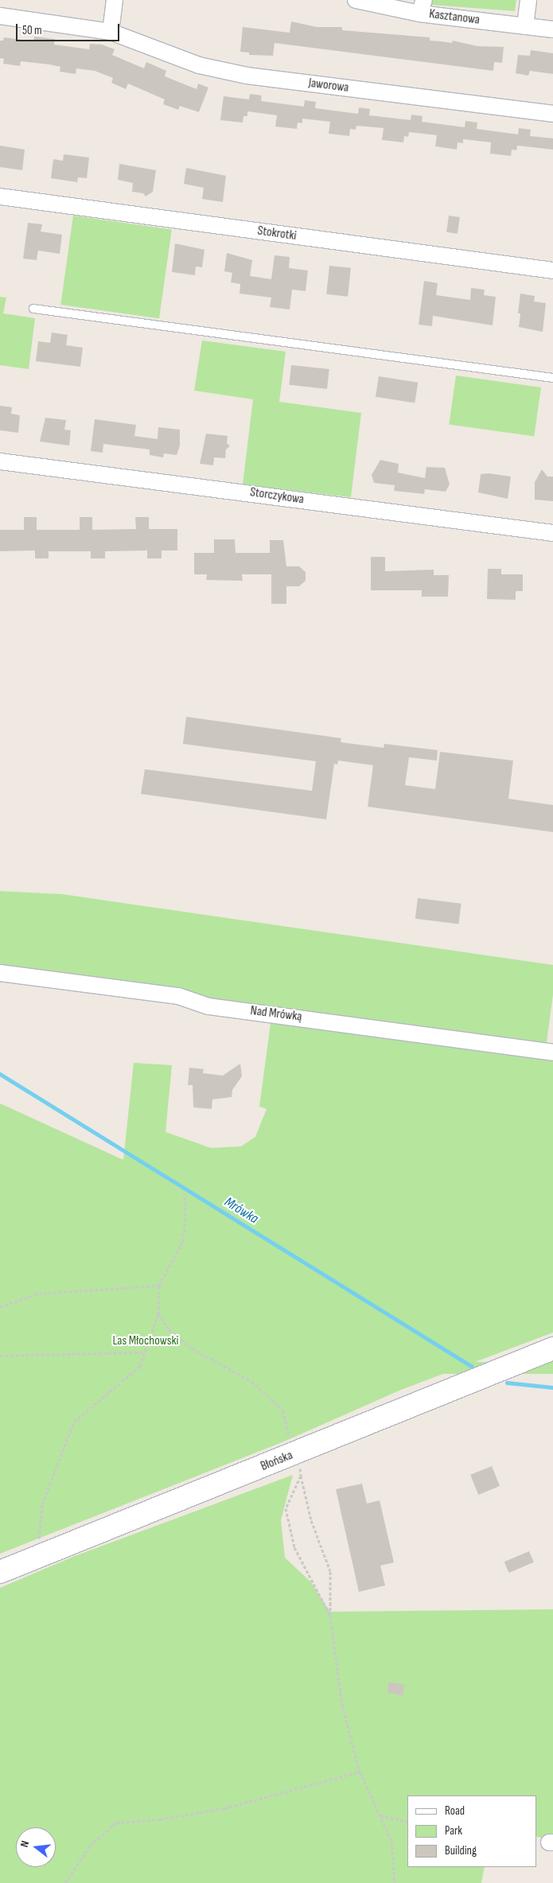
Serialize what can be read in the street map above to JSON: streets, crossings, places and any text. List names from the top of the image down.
{
  "streets": {
    "main road": ["Błońska"],
    "street": [
      "Kasztanowa",
      "Jaworowa",
      "Stokrotki",
      "Storczykowa",
      "Nad Mrówką"
    ]
  },
  "water": ["Mrówka"],
  "parks": ["Las Młochowski"],
  "legend": ["Road", "Park", "Building"],
  "scale_bar": "50 m",
  "north": "left"
}
